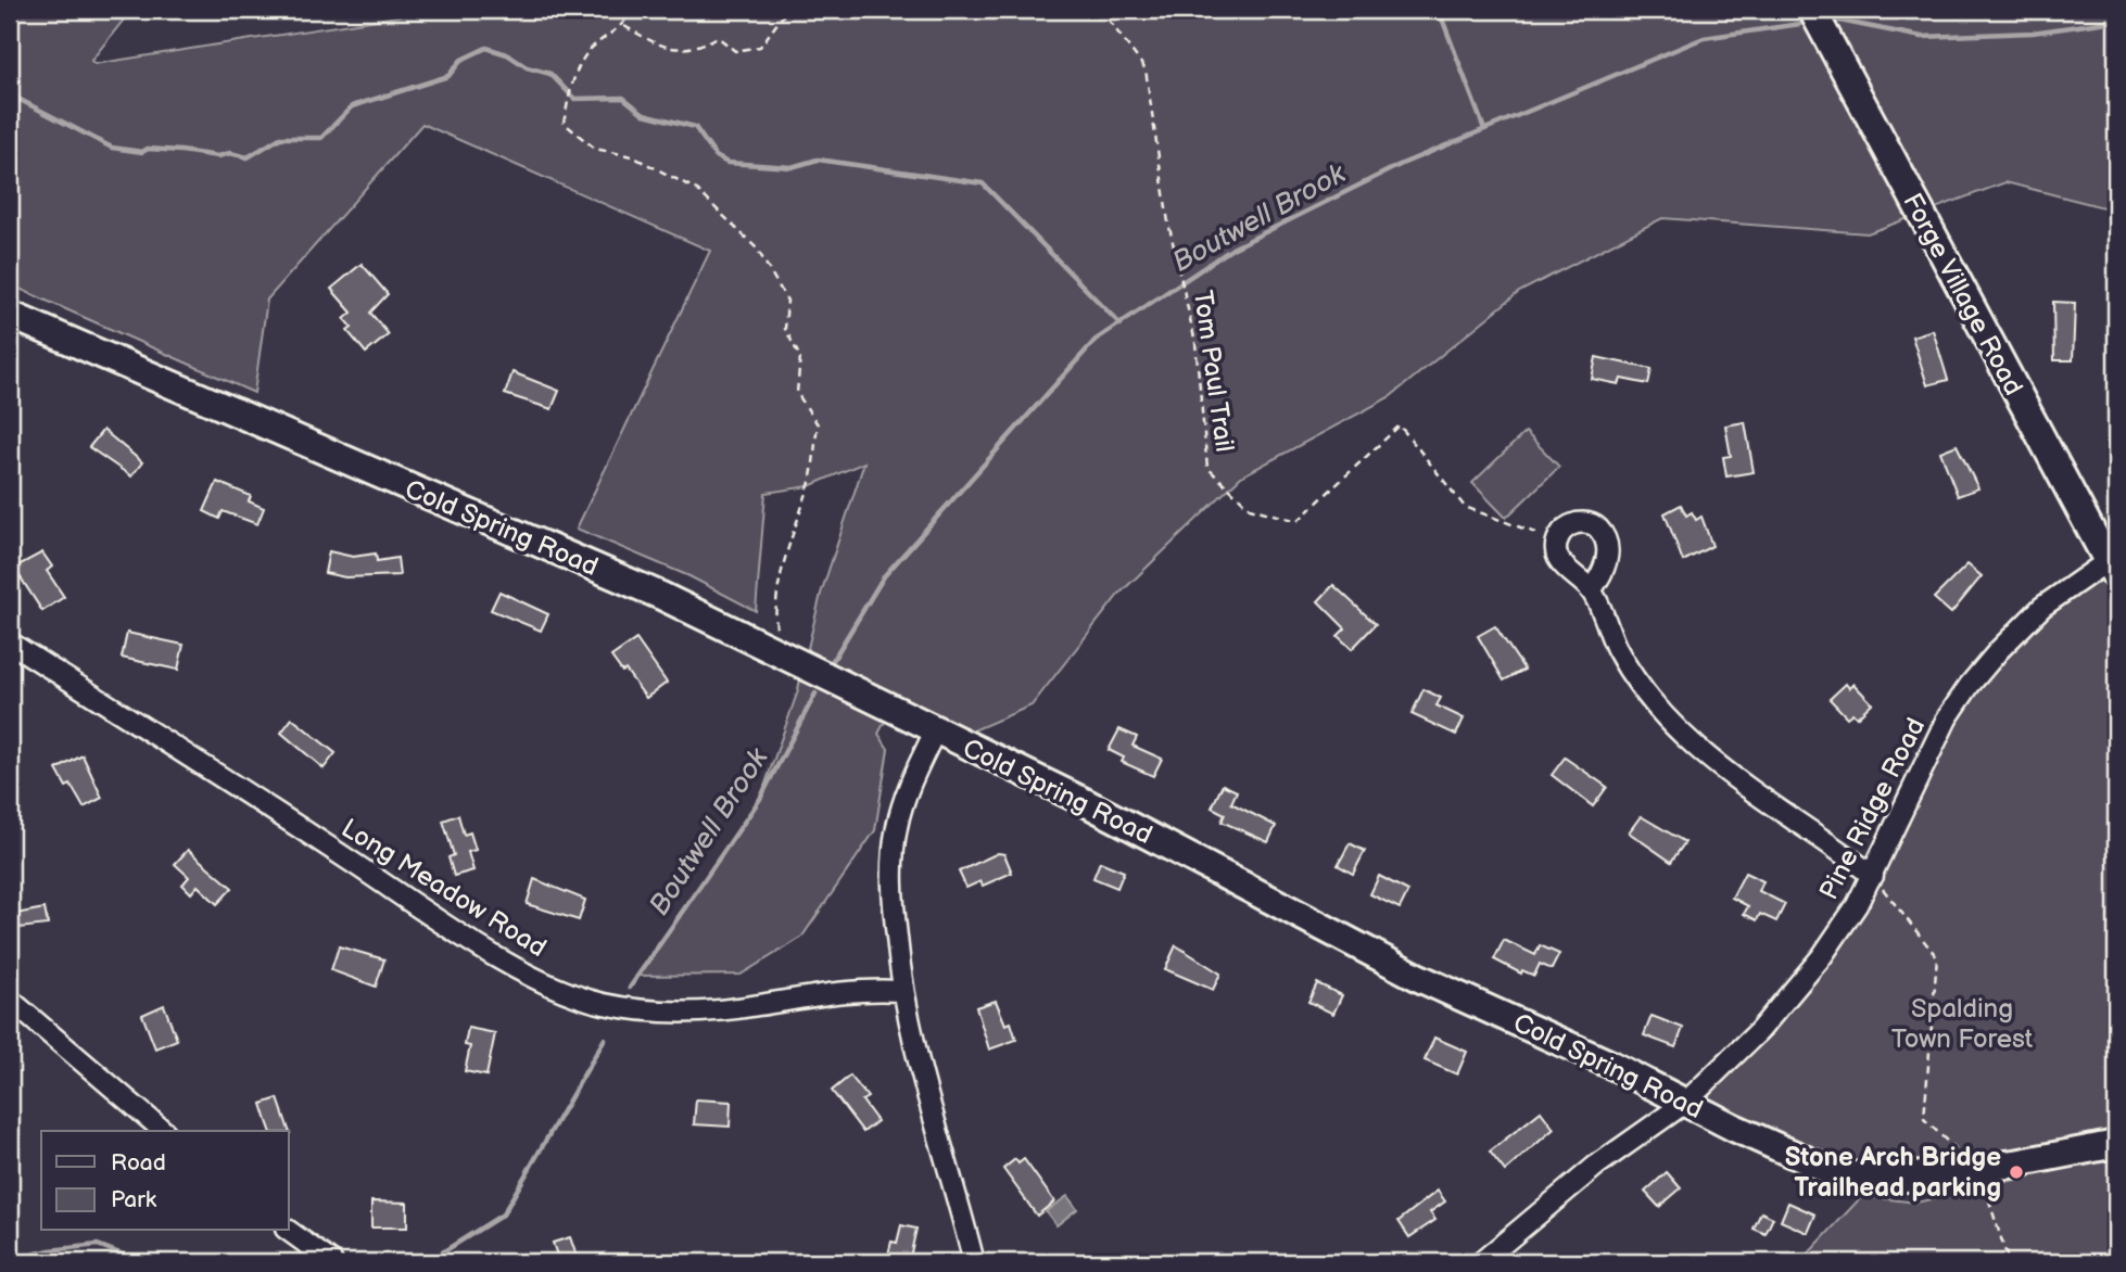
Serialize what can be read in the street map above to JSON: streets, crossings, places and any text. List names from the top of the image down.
{
  "streets": {
    "street": [
      "Forge Village Road",
      "Cold Spring Road",
      "Pine Ridge Road",
      "Long Meadow Road"
    ],
    "path": ["Tom Paul Trail"]
  },
  "crossings": [
    ["Forge Village Road", "Pine Ridge Road"],
    ["Cold Spring Road", "Pine Ridge Road"]
  ],
  "water": ["Boutwell Brook"],
  "parks": ["Spalding Town Forest"],
  "places": ["Stone Arch Bridge Trailhead parking"],
  "legend": ["Road", "Park"]
}
